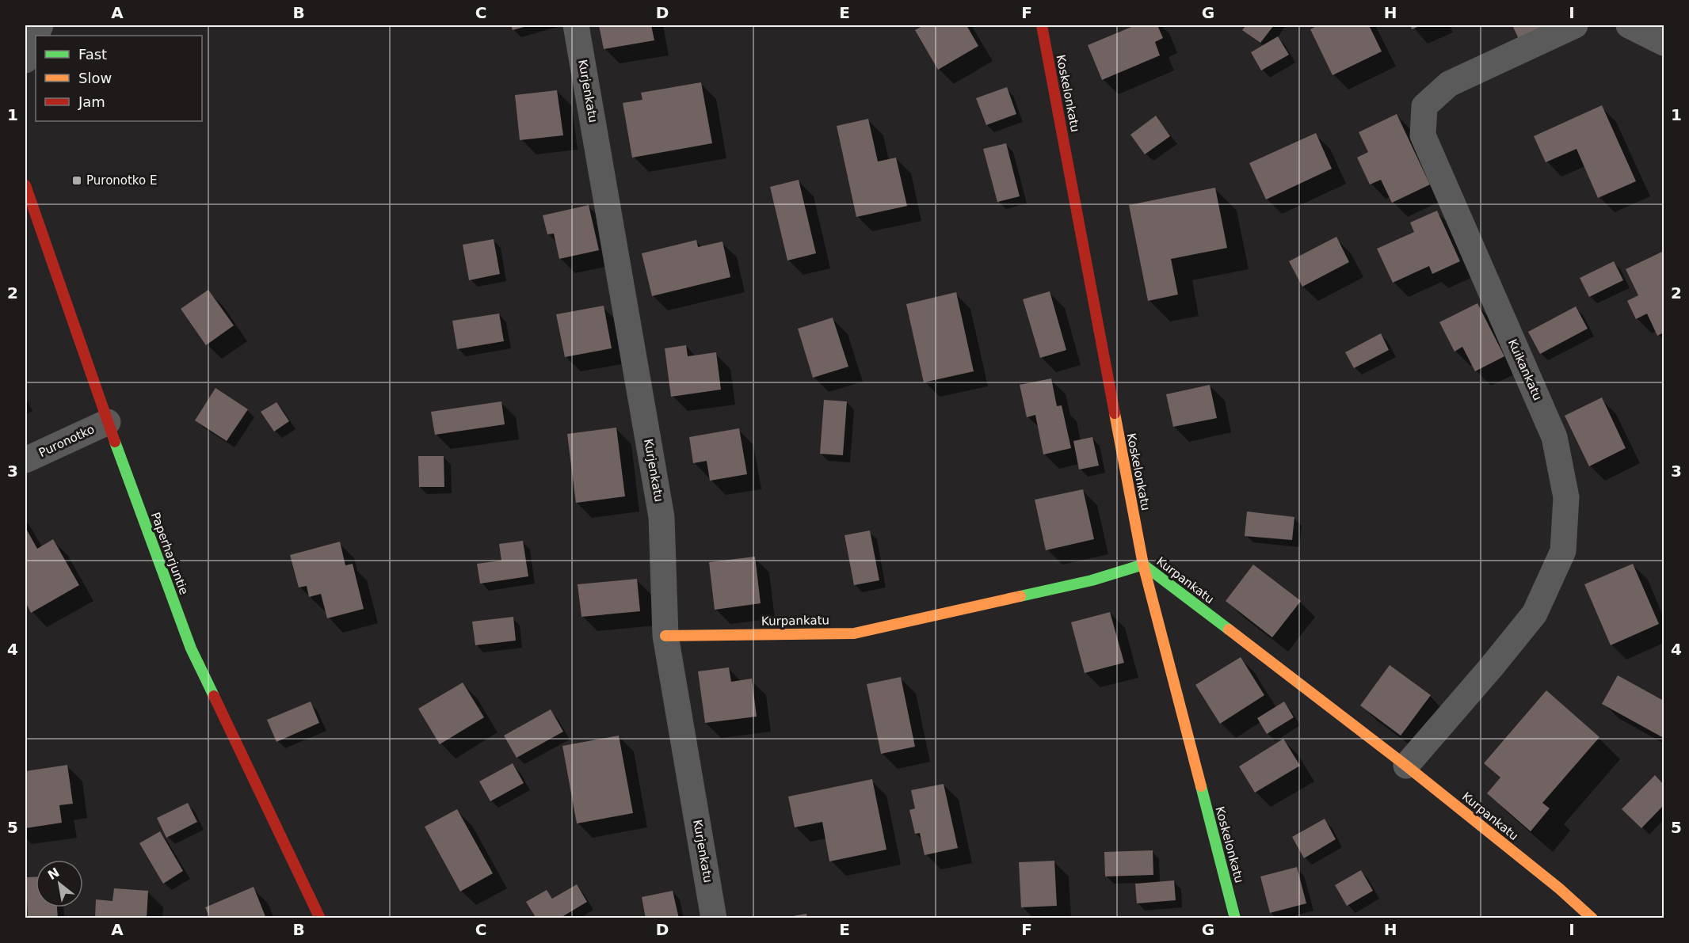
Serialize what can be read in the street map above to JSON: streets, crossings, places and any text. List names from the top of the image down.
{
  "streets": {
    "street": [
      "Kurjenkatu",
      "Koskelonkatu",
      "Kuikankatu",
      "Puronotko",
      "Paperharjuntie",
      "Kurpankatu"
    ]
  },
  "crossings": [
    ["Kurjenkatu", "Kurpankatu"],
    ["Koskelonkatu", "Kurpankatu"],
    ["Kuikankatu", "Kurpankatu"],
    ["Puronotko", "Paperharjuntie"]
  ],
  "places": {
    "transit": ["Puronotko E"]
  },
  "legend": ["Fast", "Slow", "Jam"],
  "north": "top left",
  "grid": {
    "columns": [
      "A",
      "B",
      "C",
      "D",
      "E",
      "F",
      "G",
      "H",
      "I"
    ],
    "rows": [
      "1",
      "2",
      "3",
      "4",
      "5"
    ]
  }
}
